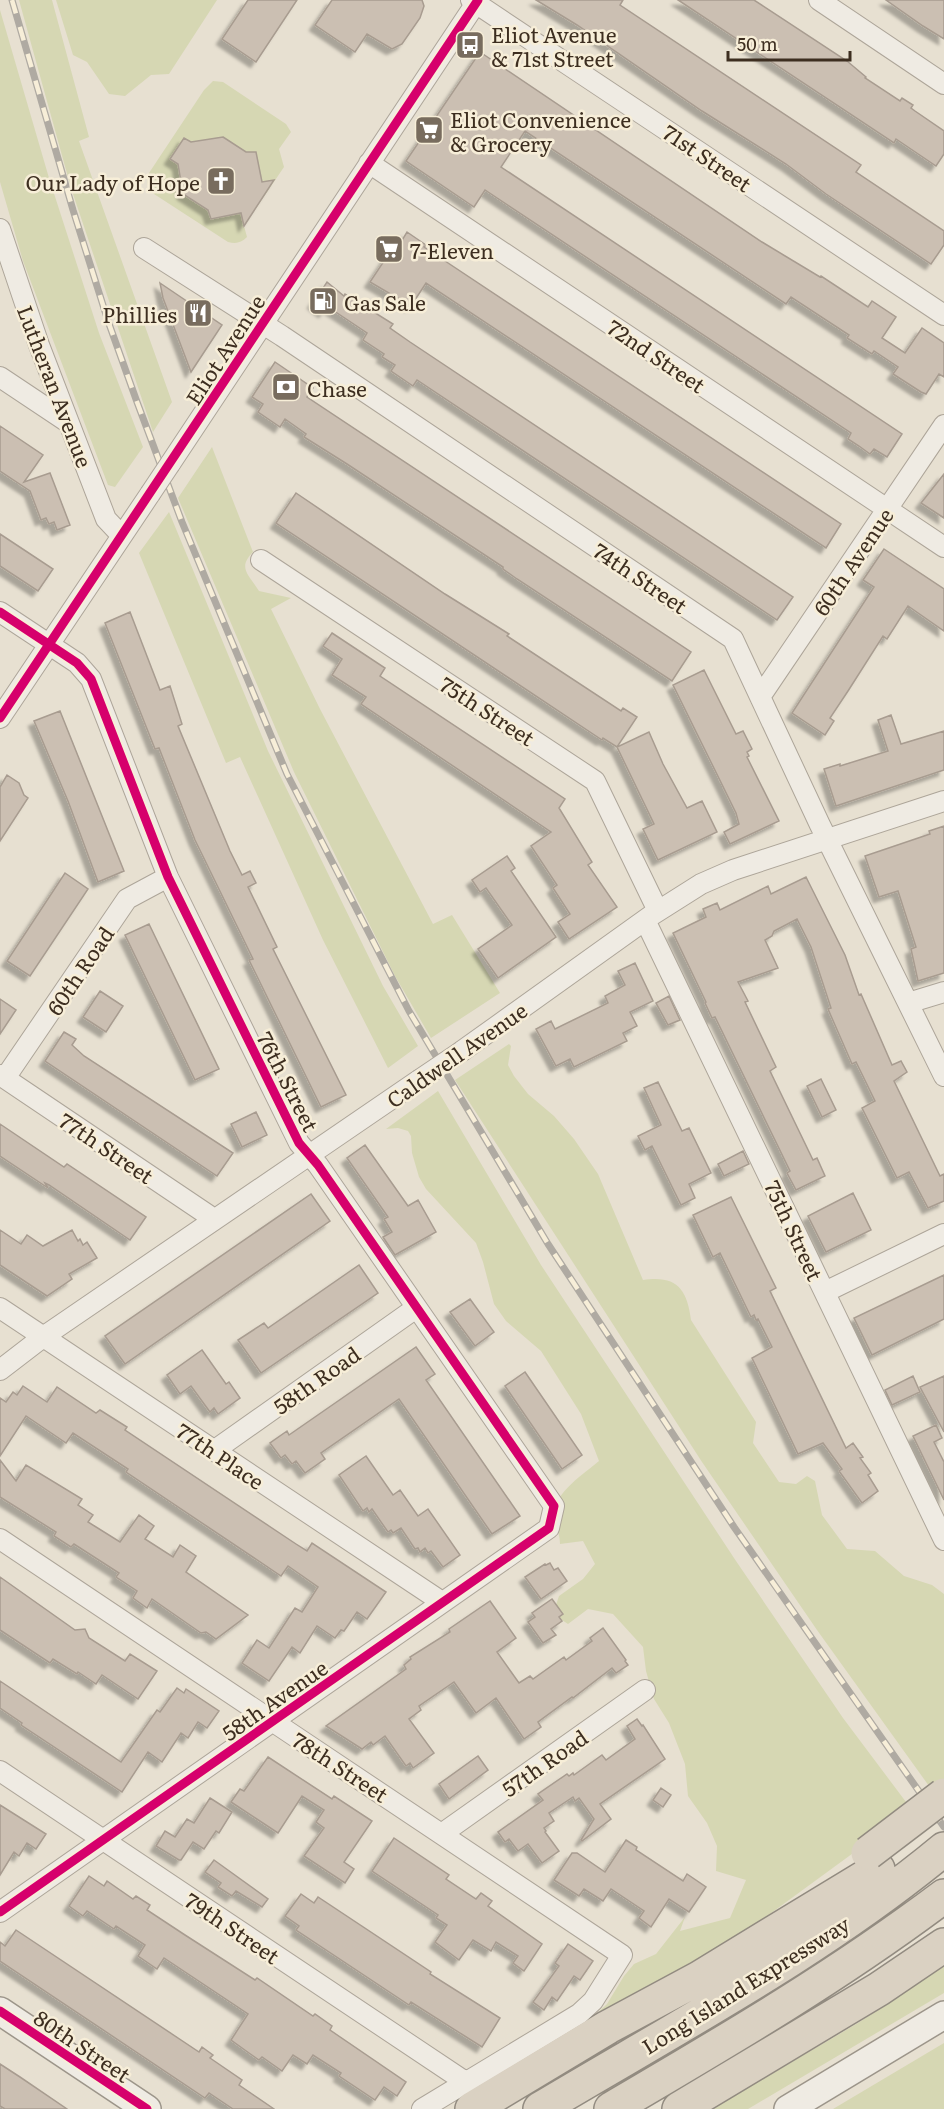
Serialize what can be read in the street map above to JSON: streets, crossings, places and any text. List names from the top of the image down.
{
  "streets": {
    "highway": ["Long Island Expressway"],
    "street": [
      "71st Street",
      "Eliot Avenue",
      "72nd Street",
      "Lutheran Avenue",
      "60th Avenue",
      "74th Street",
      "75th Street",
      "60th Road",
      "Caldwell Avenue",
      "76th Street",
      "77th Street",
      "58th Road",
      "77th Place",
      "58th Avenue",
      "57th Road",
      "78th Street",
      "79th Street",
      "80th Street"
    ]
  },
  "crossings": [
    ["71st Street", "Eliot Avenue"],
    ["Eliot Avenue", "72nd Street"],
    ["Eliot Avenue", "Lutheran Avenue"],
    ["Eliot Avenue", "74th Street"],
    ["Eliot Avenue", "76th Street"],
    ["72nd Street", "60th Avenue"],
    ["60th Avenue", "74th Street"],
    ["74th Street", "Caldwell Avenue"],
    ["75th Street", "Caldwell Avenue"],
    ["60th Road", "76th Street"],
    ["60th Road", "77th Street"],
    ["Caldwell Avenue", "76th Street"],
    ["Caldwell Avenue", "77th Street"],
    ["Caldwell Avenue", "77th Place"],
    ["76th Street", "58th Road"],
    ["76th Street", "58th Avenue"],
    ["58th Road", "77th Place"],
    ["77th Place", "58th Avenue"],
    ["58th Avenue", "78th Street"],
    ["58th Avenue", "79th Street"],
    ["57th Road", "78th Street"],
    ["78th Street", "79th Street"]
  ],
  "places": {
    "bus stop": ["Eliot Avenue & 71st Street"],
    "supermarket": ["Eliot Convenience & Grocery", "7-Eleven"],
    "church": ["Our Lady of Hope"],
    "fuel station": ["Gas Sale"],
    "restaurant": ["Phillies"],
    "bank": ["Chase"]
  },
  "scale_bar": "50 m"
}
